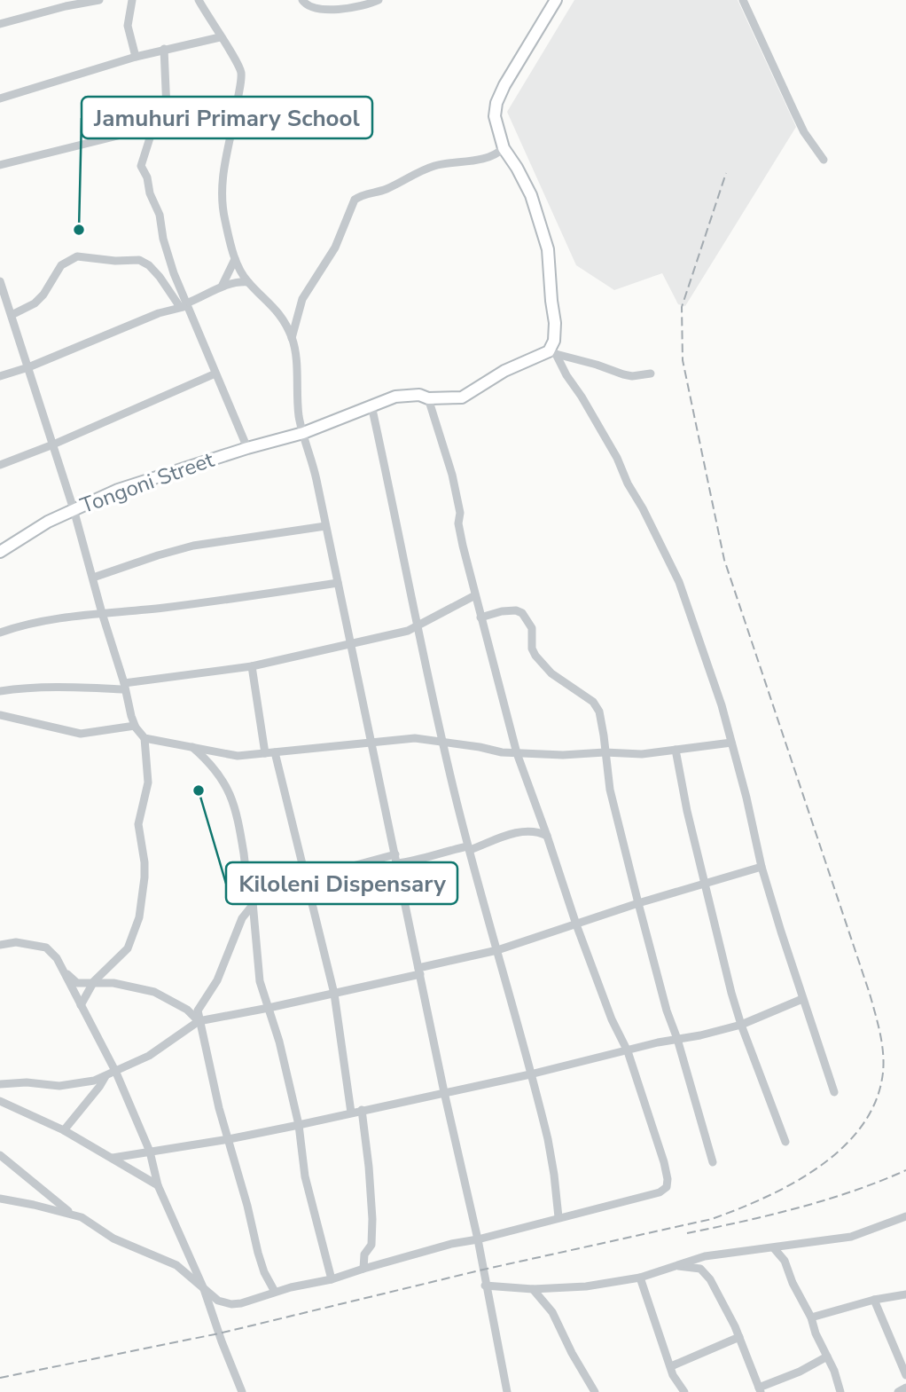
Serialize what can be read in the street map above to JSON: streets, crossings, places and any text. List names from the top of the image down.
{
  "streets": {
    "street": ["Tongoni Street"]
  },
  "places": ["Jamuhuri Primary School", "Kiloleni Dispensary"]
}
